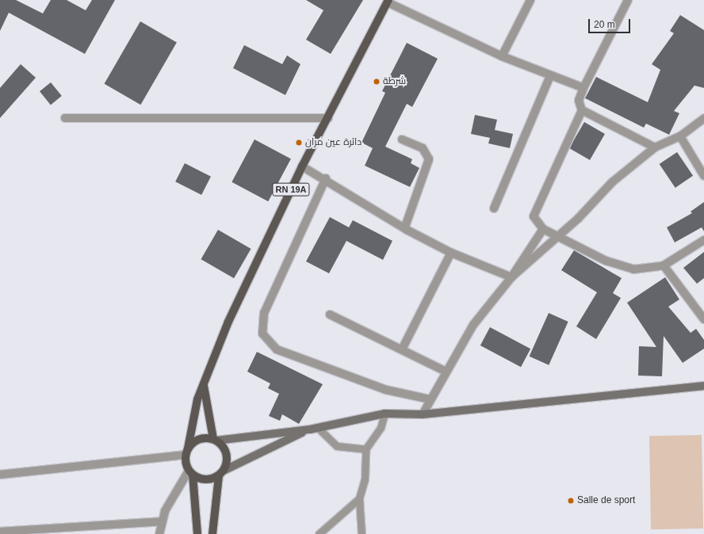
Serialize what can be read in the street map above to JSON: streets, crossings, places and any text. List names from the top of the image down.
{
  "streets": {
    "main road": ["RN 19A"]
  },
  "places": ["شرطة", "دائرة عين مران", "Salle de sport"],
  "scale_bar": "20 m"
}
